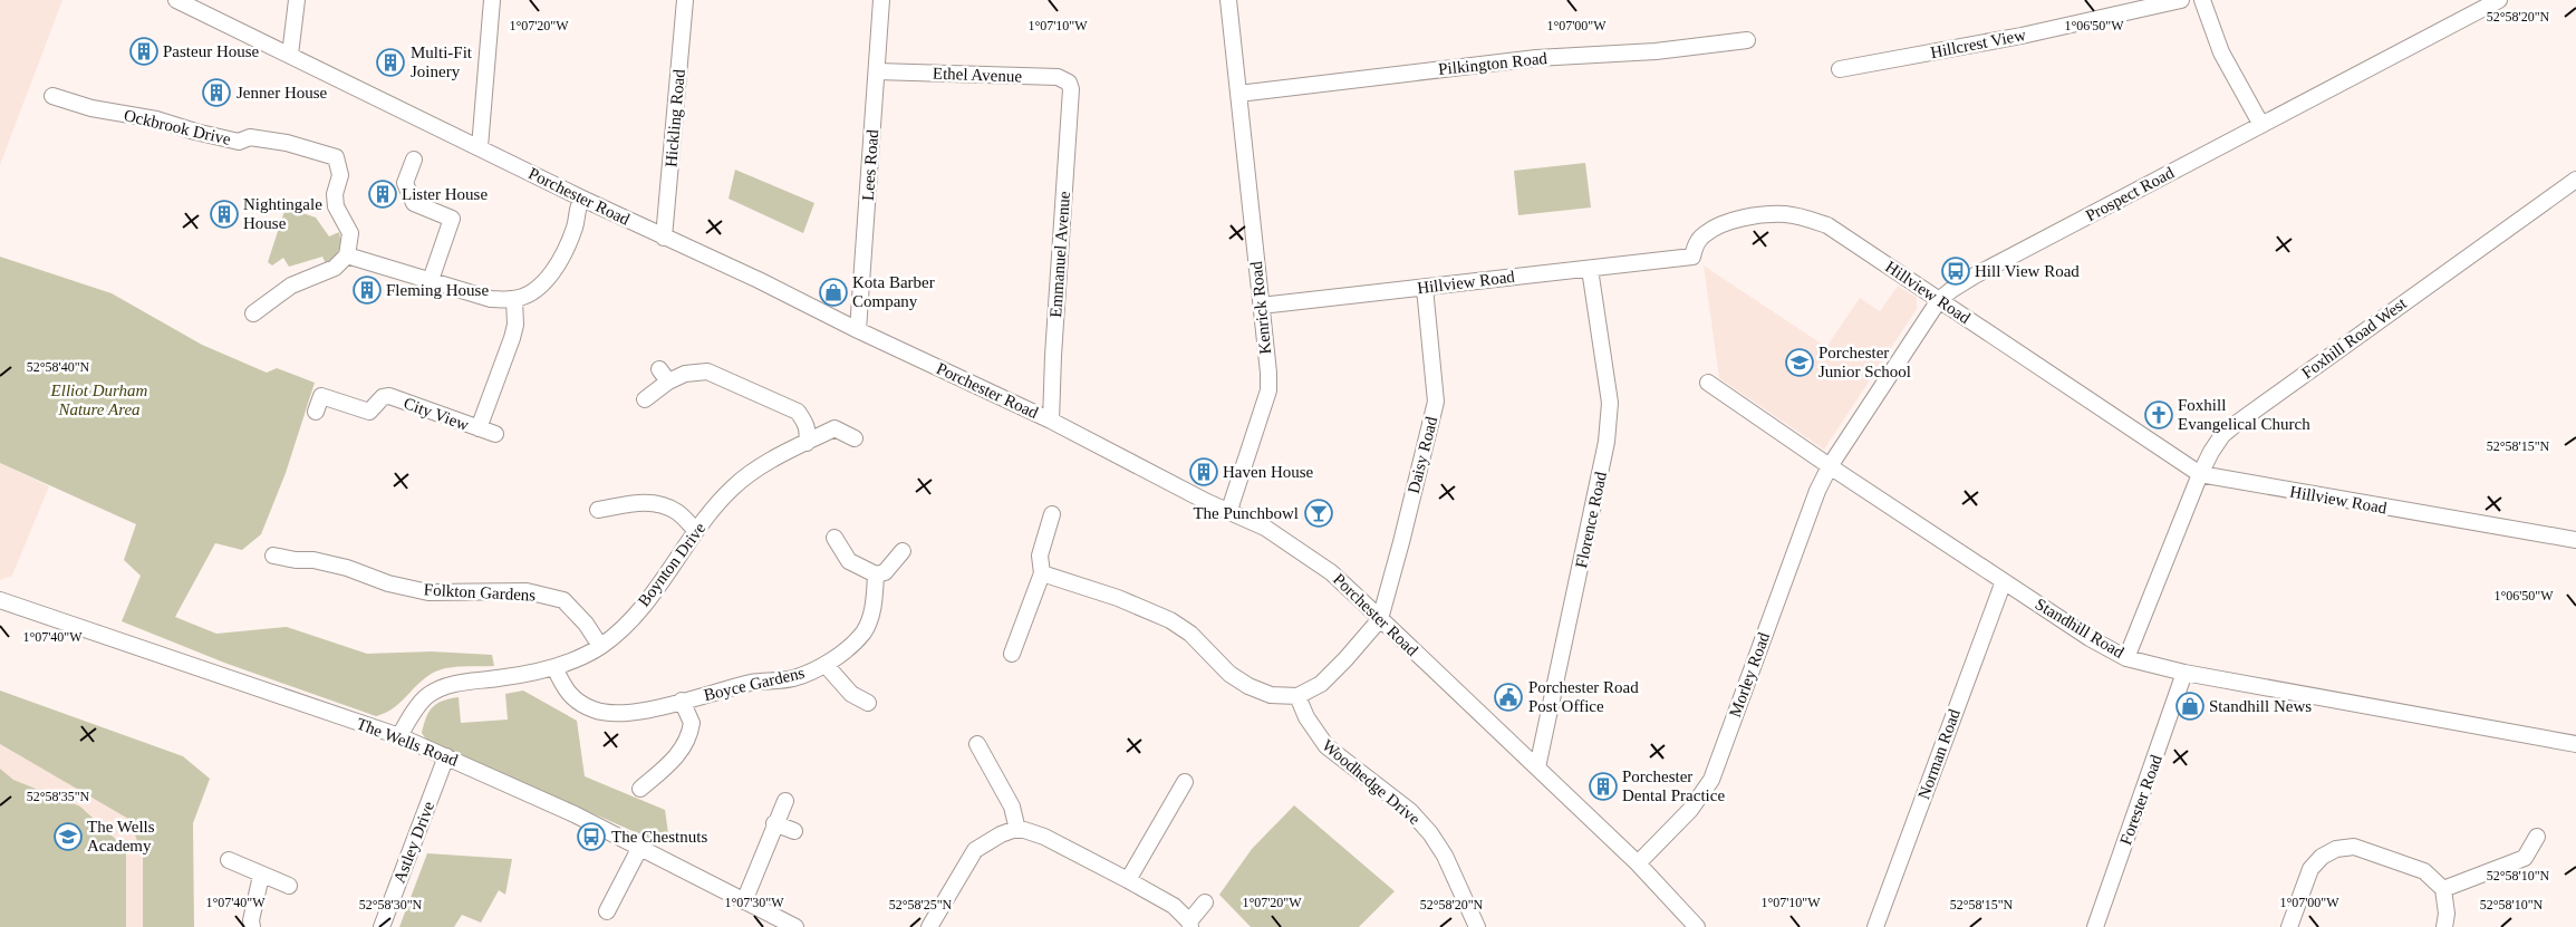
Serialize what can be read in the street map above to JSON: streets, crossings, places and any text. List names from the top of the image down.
{
  "streets": {
    "street": [
      "Hillcrest View",
      "Pilkington Road",
      "Ethel Avenue",
      "Hickling Road",
      "Ockbrook Drive",
      "Lees Road",
      "Prospect Road",
      "Porchester Road",
      "Emmanuel Avenue",
      "Hillview Road",
      "Kenrick Road",
      "Foxhill Road West",
      "City View",
      "Daisy Road",
      "Florence Road",
      "Boynton Drive",
      "Folkton Gardens",
      "Standhill Road",
      "Morley Road",
      "Boyce Gardens",
      "The Wells Road",
      "Norman Road",
      "Woodhedge Drive",
      "Forester Road",
      "Astley Drive"
    ]
  },
  "crossings": [
    ["Pilkington Road", "Kenrick Road"],
    ["Ethel Avenue", "Lees Road"],
    ["Ethel Avenue", "Emmanuel Avenue"],
    ["Hickling Road", "Porchester Road"],
    ["Lees Road", "Porchester Road"],
    ["Prospect Road", "Hillview Road"],
    ["Prospect Road", "Standhill Road"],
    ["Prospect Road", "Morley Road"],
    ["Porchester Road", "Emmanuel Avenue"],
    ["Porchester Road", "Kenrick Road"],
    ["Porchester Road", "Daisy Road"],
    ["Porchester Road", "Florence Road"],
    ["Porchester Road", "Morley Road"],
    ["Hillview Road", "Kenrick Road"],
    ["Hillview Road", "Foxhill Road West"],
    ["Hillview Road", "Daisy Road"],
    ["Hillview Road", "Florence Road"],
    ["Foxhill Road West", "Standhill Road"],
    ["Boynton Drive", "Folkton Gardens"],
    ["Boynton Drive", "Boyce Gardens"],
    ["Boynton Drive", "The Wells Road"],
    ["Standhill Road", "Morley Road"],
    ["Standhill Road", "Norman Road"],
    ["Standhill Road", "Forester Road"],
    ["The Wells Road", "Astley Drive"]
  ],
  "parks": ["Elliot Durham Nature Area"],
  "places": {
    "building": [
      "Pasteur House",
      "Multi-Fit Joinery",
      "Jenner House",
      "Lister House",
      "Nightingale House",
      "Fleming House",
      "Haven House",
      "Porchester Dental Practice"
    ],
    "bus stop": ["Hill View Road", "The Chestnuts"],
    "shop": ["Kota Barber Company", "Standhill News"],
    "school or university": ["Porchester Junior School", "The Wells Academy"],
    "church": ["Foxhill Evangelical Church"],
    "bar": ["The Punchbowl"],
    "public building": ["Porchester Road Post Office"]
  },
  "coordinates": [
    "52°58'20\"N",
    "1°07'20\"W",
    "1°07'10\"W",
    "1°07'00\"W",
    "1°06'50\"W",
    "52°58'40\"N",
    "52°58'15\"N",
    "1°07'40\"W",
    "52°58'35\"N",
    "52°58'10\"N",
    "1°07'30\"W",
    "52°58'30\"N",
    "52°58'25\"N"
  ]
}
